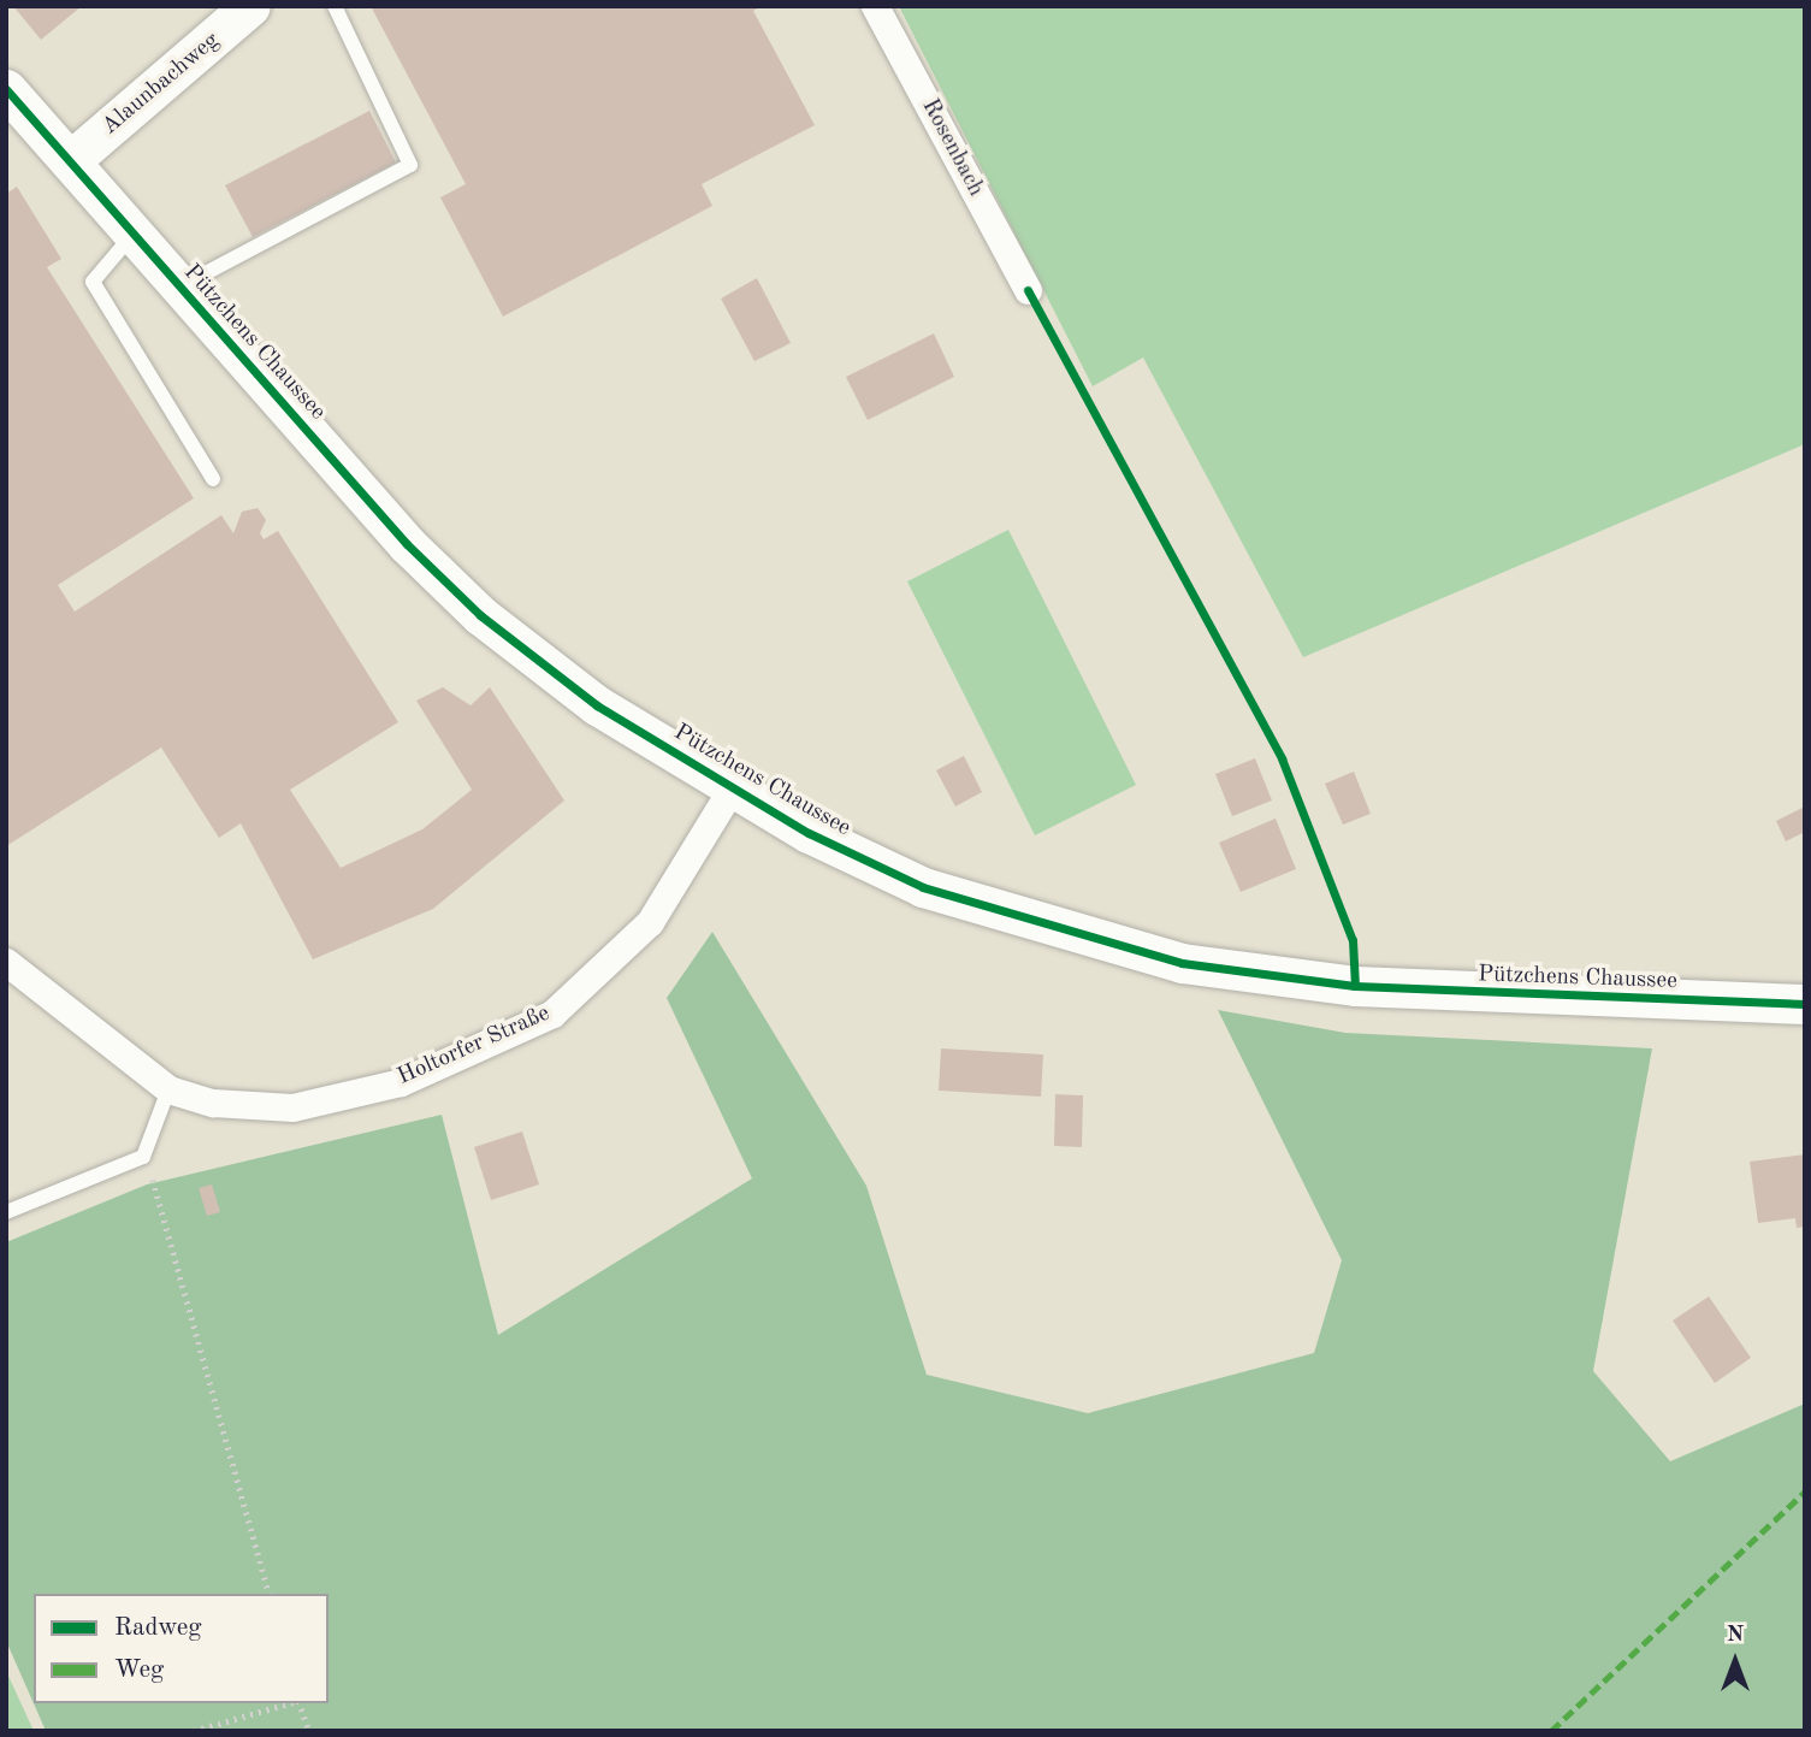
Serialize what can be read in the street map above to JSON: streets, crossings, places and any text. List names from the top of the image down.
{
  "streets": {
    "street": [
      "Alaunbachweg",
      "Rosenbach",
      "Pützchens Chaussee",
      "Holtorfer Straße"
    ]
  },
  "crossings": [
    ["Alaunbachweg", "Pützchens Chaussee"],
    ["Pützchens Chaussee", "Holtorfer Straße"]
  ],
  "legend": ["Radweg", "Weg"],
  "north": "top"
}
